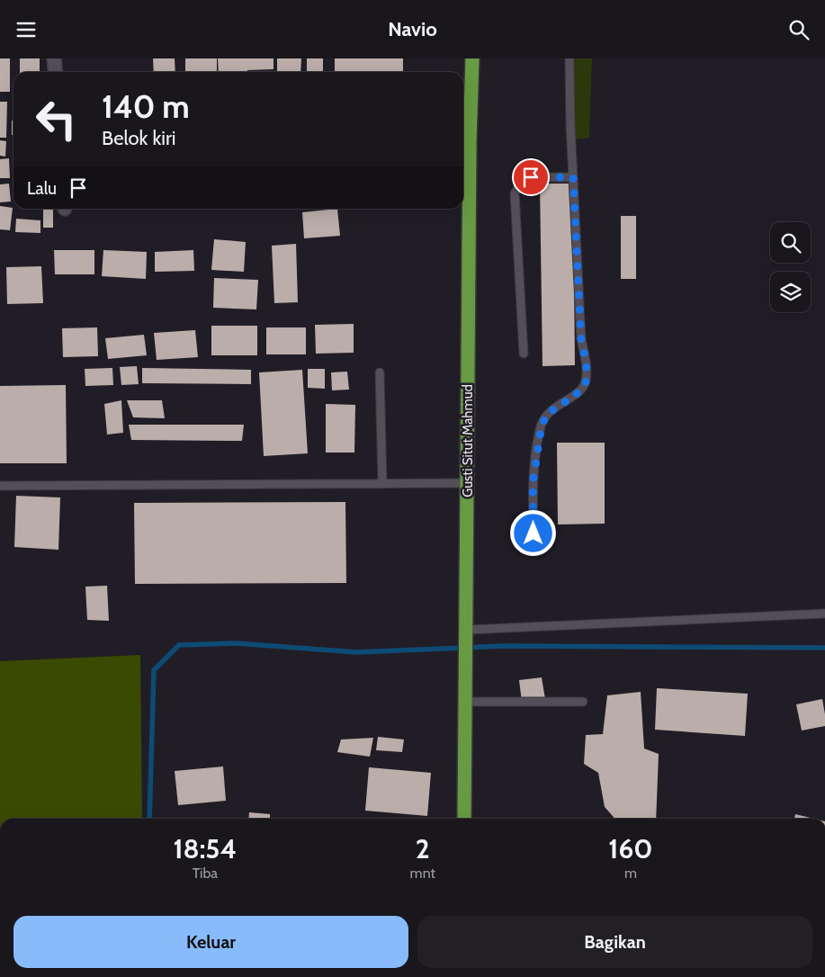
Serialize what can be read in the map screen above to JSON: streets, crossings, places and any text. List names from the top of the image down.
{
  "streets": {
    "highway": ["Gusti Situt Mahmud"]
  },
  "page": {
    "header": "Navio",
    "turn": ["140 m", "Belok kiri"],
    "then": "Lalu",
    "eta": [
      "18:54",
      "Tiba",
      "2",
      "mnt",
      "160",
      "m"
    ],
    "buttons": ["Keluar", "Bagikan"]
  }
}
